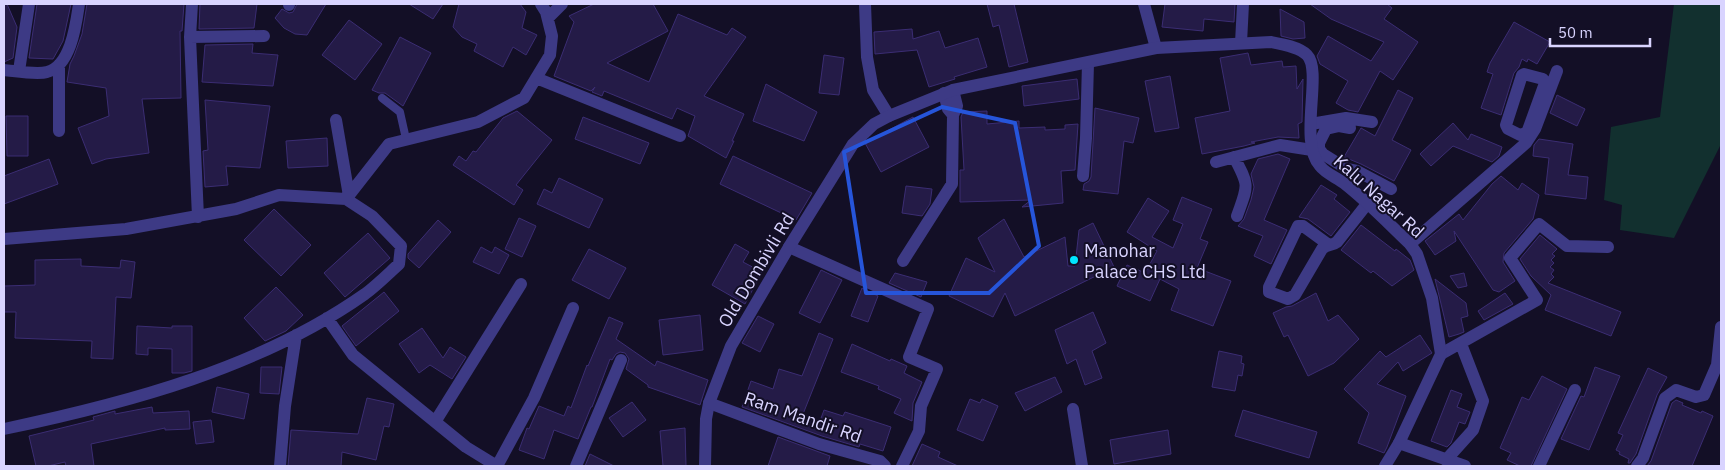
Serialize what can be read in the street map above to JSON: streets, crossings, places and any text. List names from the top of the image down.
{
  "streets": {
    "street": ["Kalu Nagar Rd", "Old Dombivli Rd", "Ram Mandir Rd"]
  },
  "crossings": [
    ["Kalu Nagar Rd", "Old Dombivli Rd"],
    ["Old Dombivli Rd", "Ram Mandir Rd"]
  ],
  "places": ["Manohar Palace CHS Ltd"],
  "scale_bar": "50 m"
}
